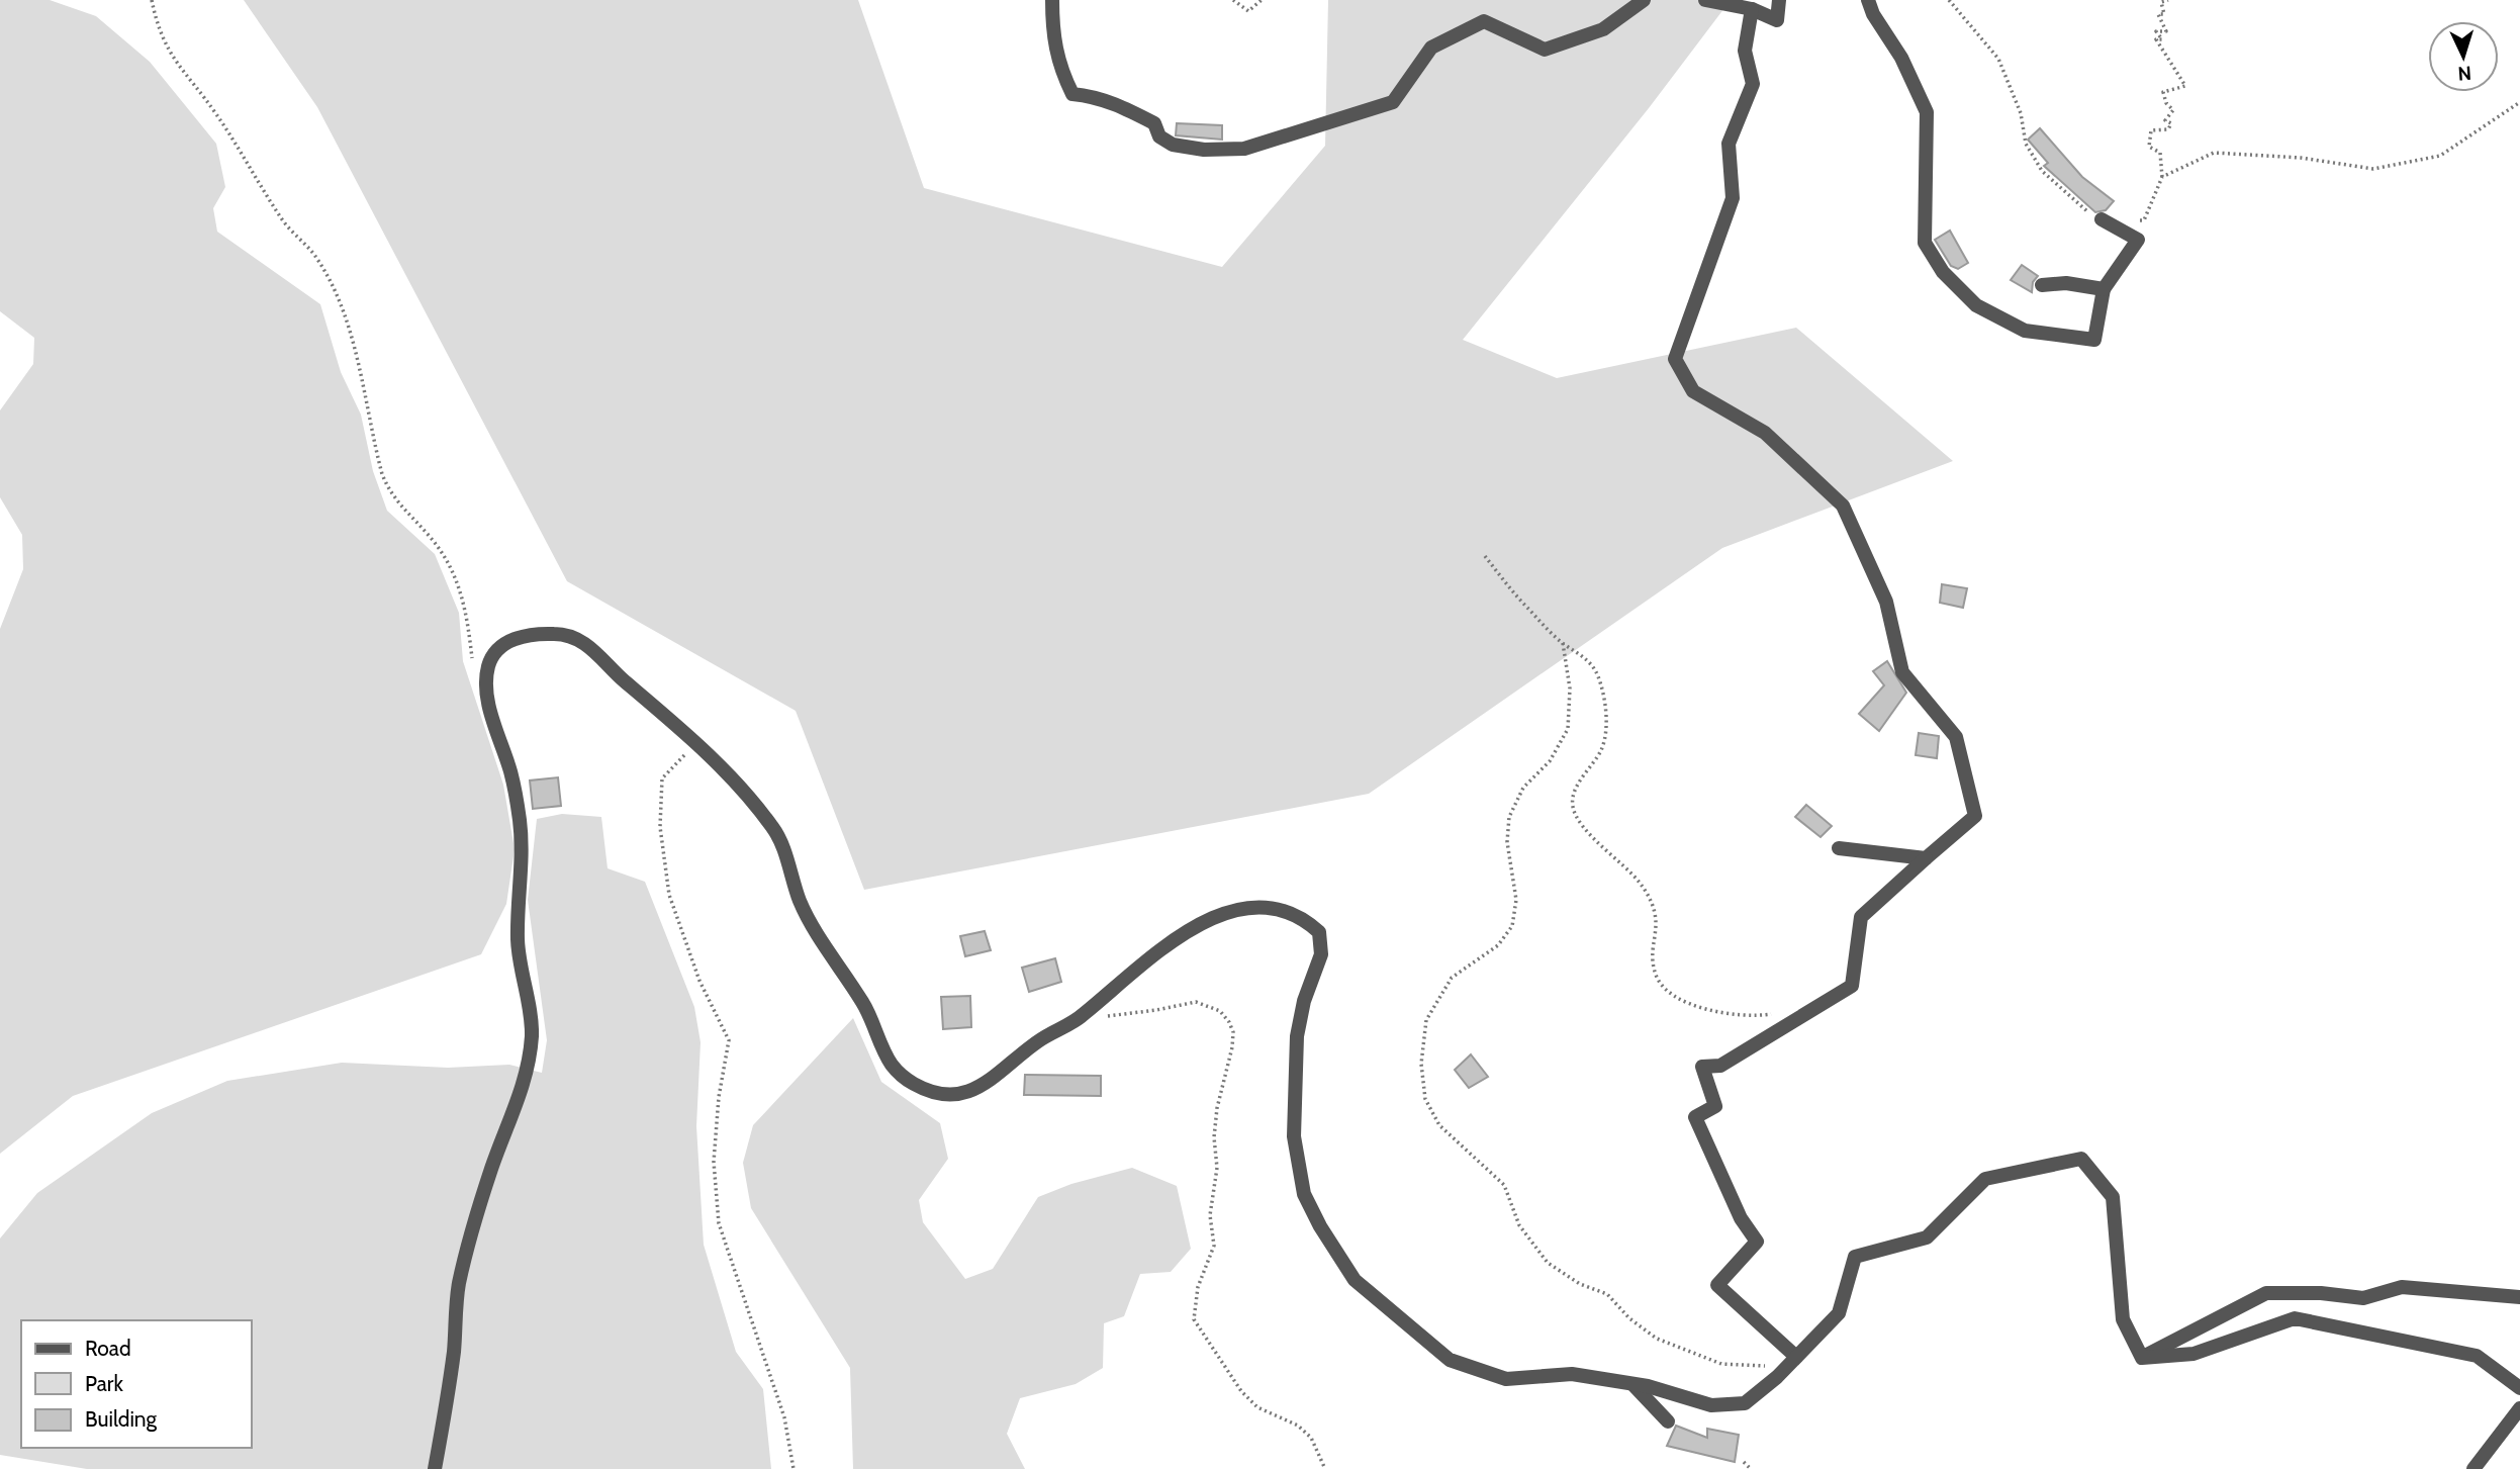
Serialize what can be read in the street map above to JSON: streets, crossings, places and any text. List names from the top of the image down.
{
  "legend": ["Road", "Park", "Building"],
  "north": "bottom"
}
